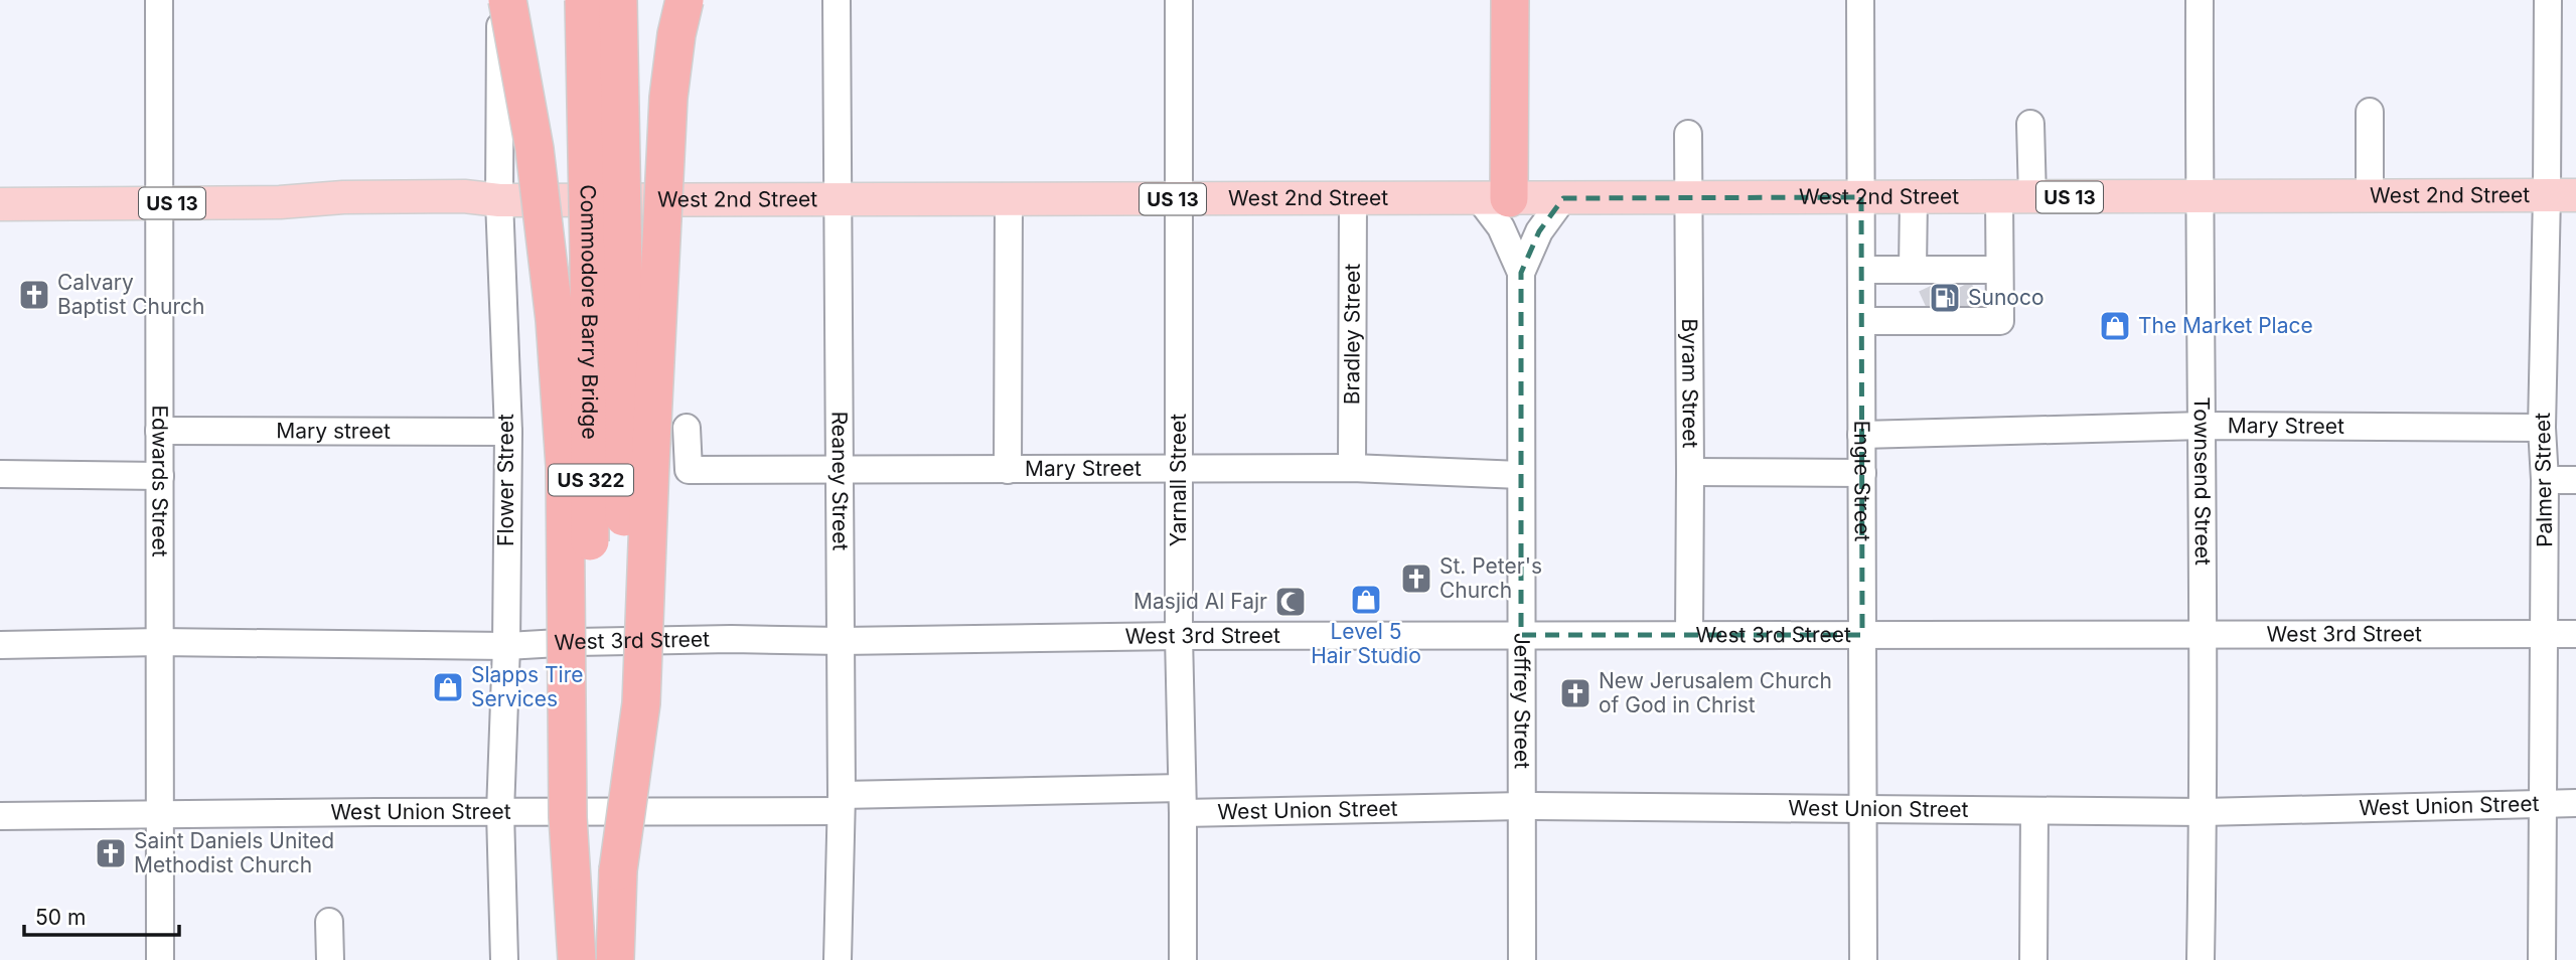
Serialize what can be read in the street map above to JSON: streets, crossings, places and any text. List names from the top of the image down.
{
  "streets": {
    "highway": ["Commodore Barry Bridge", "US 322"],
    "main road": ["West 2nd Street", "US 13"],
    "street": [
      "Bradley Street",
      "Byram Street",
      "Mary Street",
      "Mary street",
      "Edwards Street",
      "Flower Street",
      "Reaney Street",
      "Yarnall Street",
      "Engle Street",
      "Townsend Street",
      "Palmer Street",
      "West 3rd Street",
      "Jeffrey Street",
      "West Union Street"
    ]
  },
  "crossings": [
    ["West 2nd Street", "Bradley Street"],
    ["West 2nd Street", "Byram Street"],
    ["West 2nd Street", "Edwards Street"],
    ["West 2nd Street", "Flower Street"],
    ["West 2nd Street", "Reaney Street"],
    ["West 2nd Street", "Yarnall Street"],
    ["West 2nd Street", "Engle Street"],
    ["West 2nd Street", "Townsend Street"],
    ["West 2nd Street", "Palmer Street"],
    ["Bradley Street", "Mary Street"],
    ["Byram Street", "West 3rd Street"],
    ["Mary Street", "Reaney Street"],
    ["Mary Street", "Yarnall Street"],
    ["Mary Street", "Engle Street"],
    ["Mary Street", "Townsend Street"],
    ["Mary Street", "Palmer Street"],
    ["Mary Street", "Jeffrey Street"],
    ["Mary street", "Edwards Street"],
    ["Mary street", "Flower Street"],
    ["Edwards Street", "West 3rd Street"],
    ["Edwards Street", "West Union Street"],
    ["Flower Street", "West 3rd Street"],
    ["Flower Street", "West Union Street"],
    ["Reaney Street", "West 3rd Street"],
    ["Reaney Street", "West Union Street"],
    ["Yarnall Street", "West 3rd Street"],
    ["Yarnall Street", "West Union Street"],
    ["Engle Street", "West 3rd Street"],
    ["Engle Street", "West Union Street"],
    ["Townsend Street", "West 3rd Street"],
    ["Townsend Street", "West Union Street"],
    ["Palmer Street", "West 3rd Street"],
    ["Palmer Street", "West Union Street"],
    ["West 3rd Street", "Jeffrey Street"],
    ["Jeffrey Street", "West Union Street"]
  ],
  "places": {
    "church": [
      "Calvary Baptist Church",
      "St. Peter's Church",
      "New Jerusalem Church of God in Christ",
      "Saint Daniels United Methodist Church"
    ],
    "fuel station": ["Sunoco"],
    "shop": ["The Market Place", "Level 5 Hair Studio", "Slapps Tire Services"],
    "mosque": ["Masjid Al Fajr"]
  },
  "scale_bar": "50 m"
}
